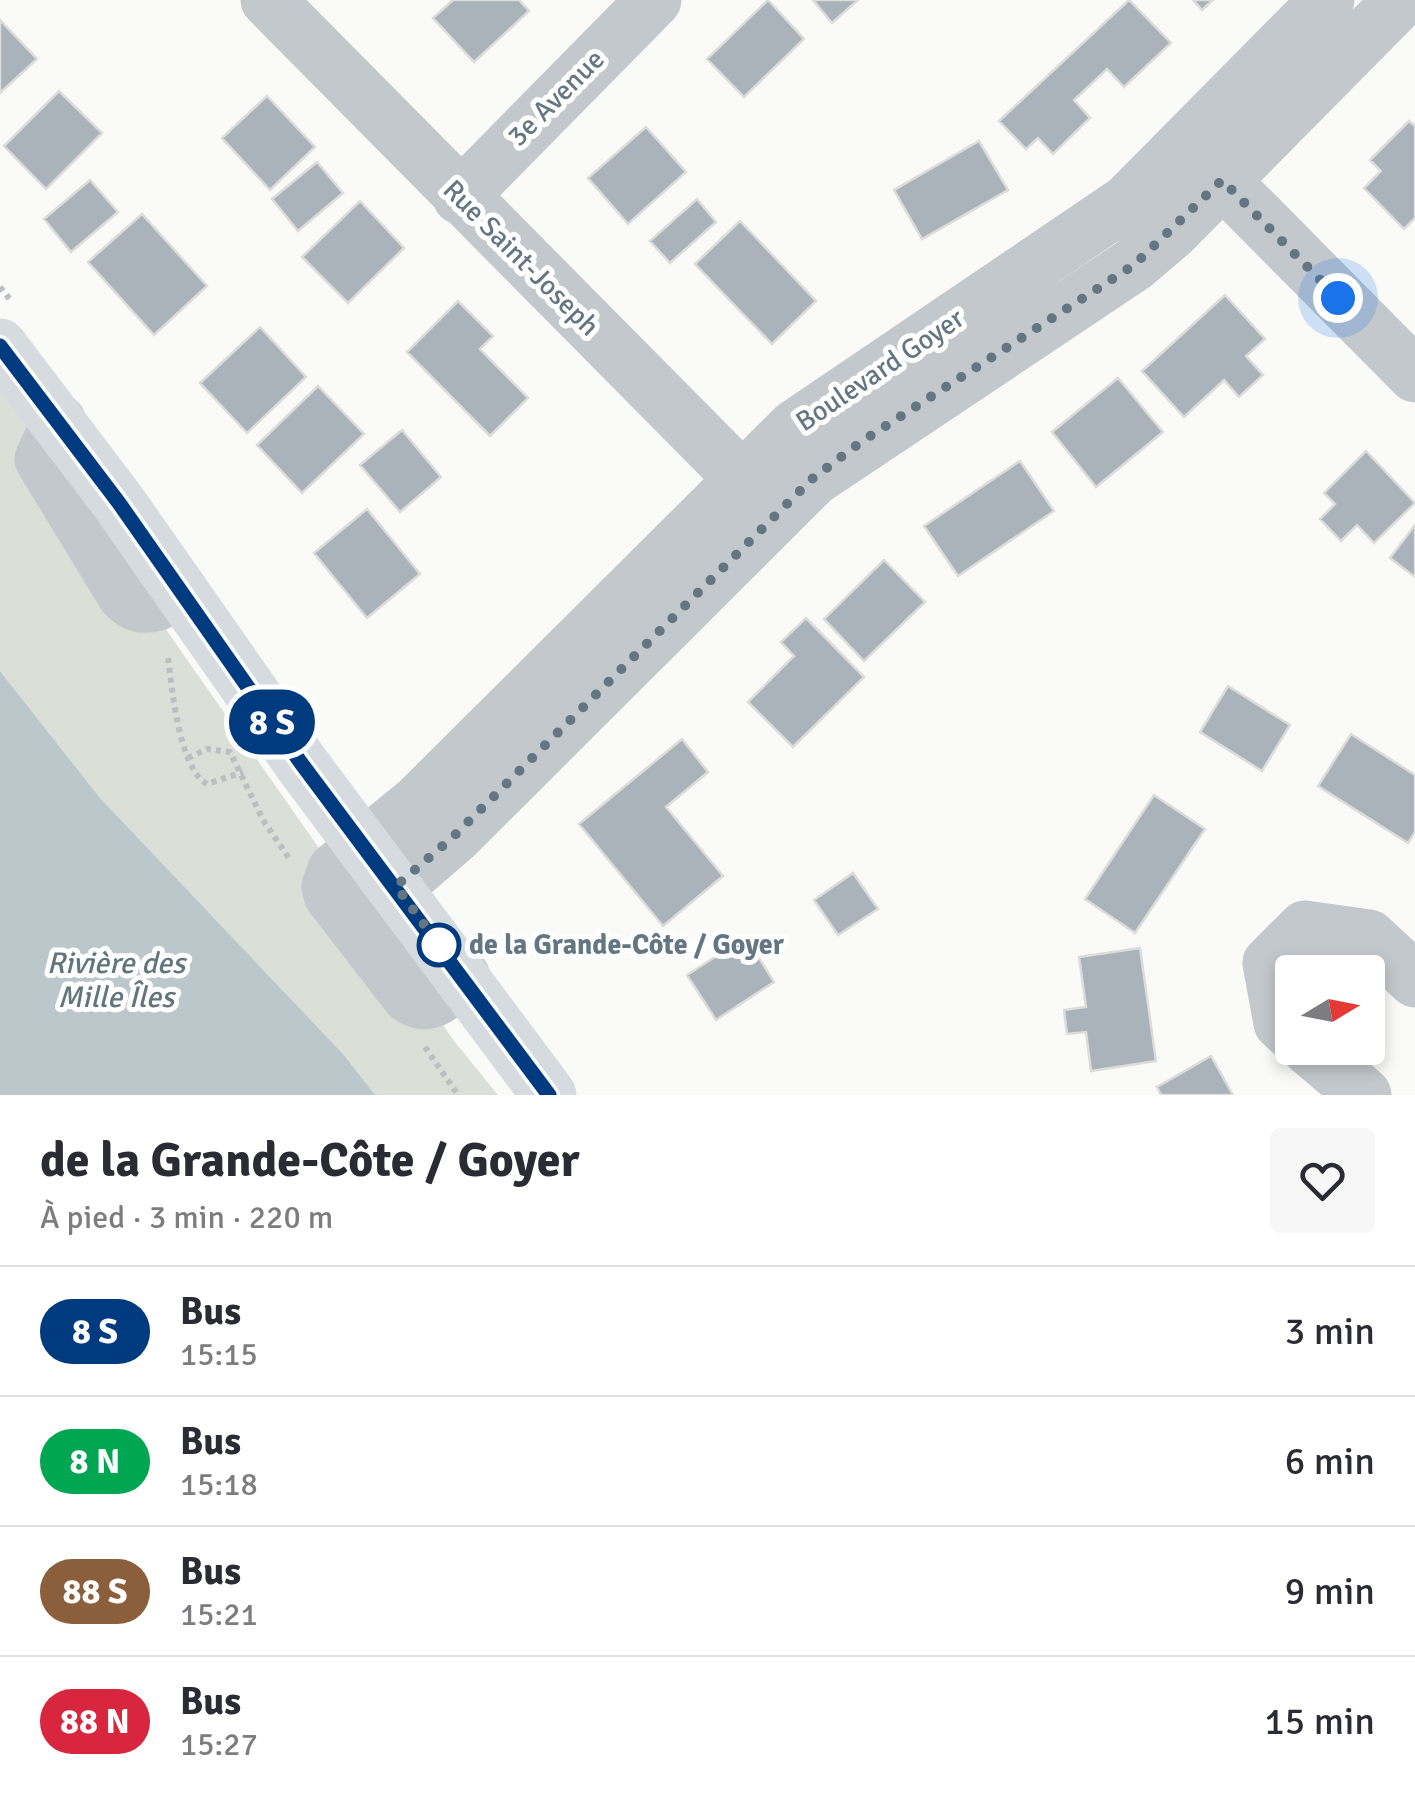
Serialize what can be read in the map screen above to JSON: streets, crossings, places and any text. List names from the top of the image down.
{
  "streets": {
    "street": ["3e Avenue", "Rue Saint-Joseph", "Boulevard Goyer"]
  },
  "crossings": [
    ["3e Avenue", "Rue Saint-Joseph"],
    ["Rue Saint-Joseph", "Boulevard Goyer"]
  ],
  "water": ["Rivière des Mille Îles"],
  "places": ["de la Grande-Côte / Goyer"],
  "north": "right",
  "page": {
    "on_map": "8 S",
    "heading": ["de la Grande-Côte / Goyer", "À pied · 3 min · 220 m"],
    "list": [
      {
        "mark": "8 S",
        "name": "Bus",
        "note": "15:15",
        "value": "3 min"
      },
      {
        "mark": "8 N",
        "name": "Bus",
        "note": "15:18",
        "value": "6 min"
      },
      {
        "mark": "88 S",
        "name": "Bus",
        "note": "15:21",
        "value": "9 min"
      },
      {
        "mark": "88 N",
        "name": "Bus",
        "note": "15:27",
        "value": "15 min"
      }
    ]
  }
}
